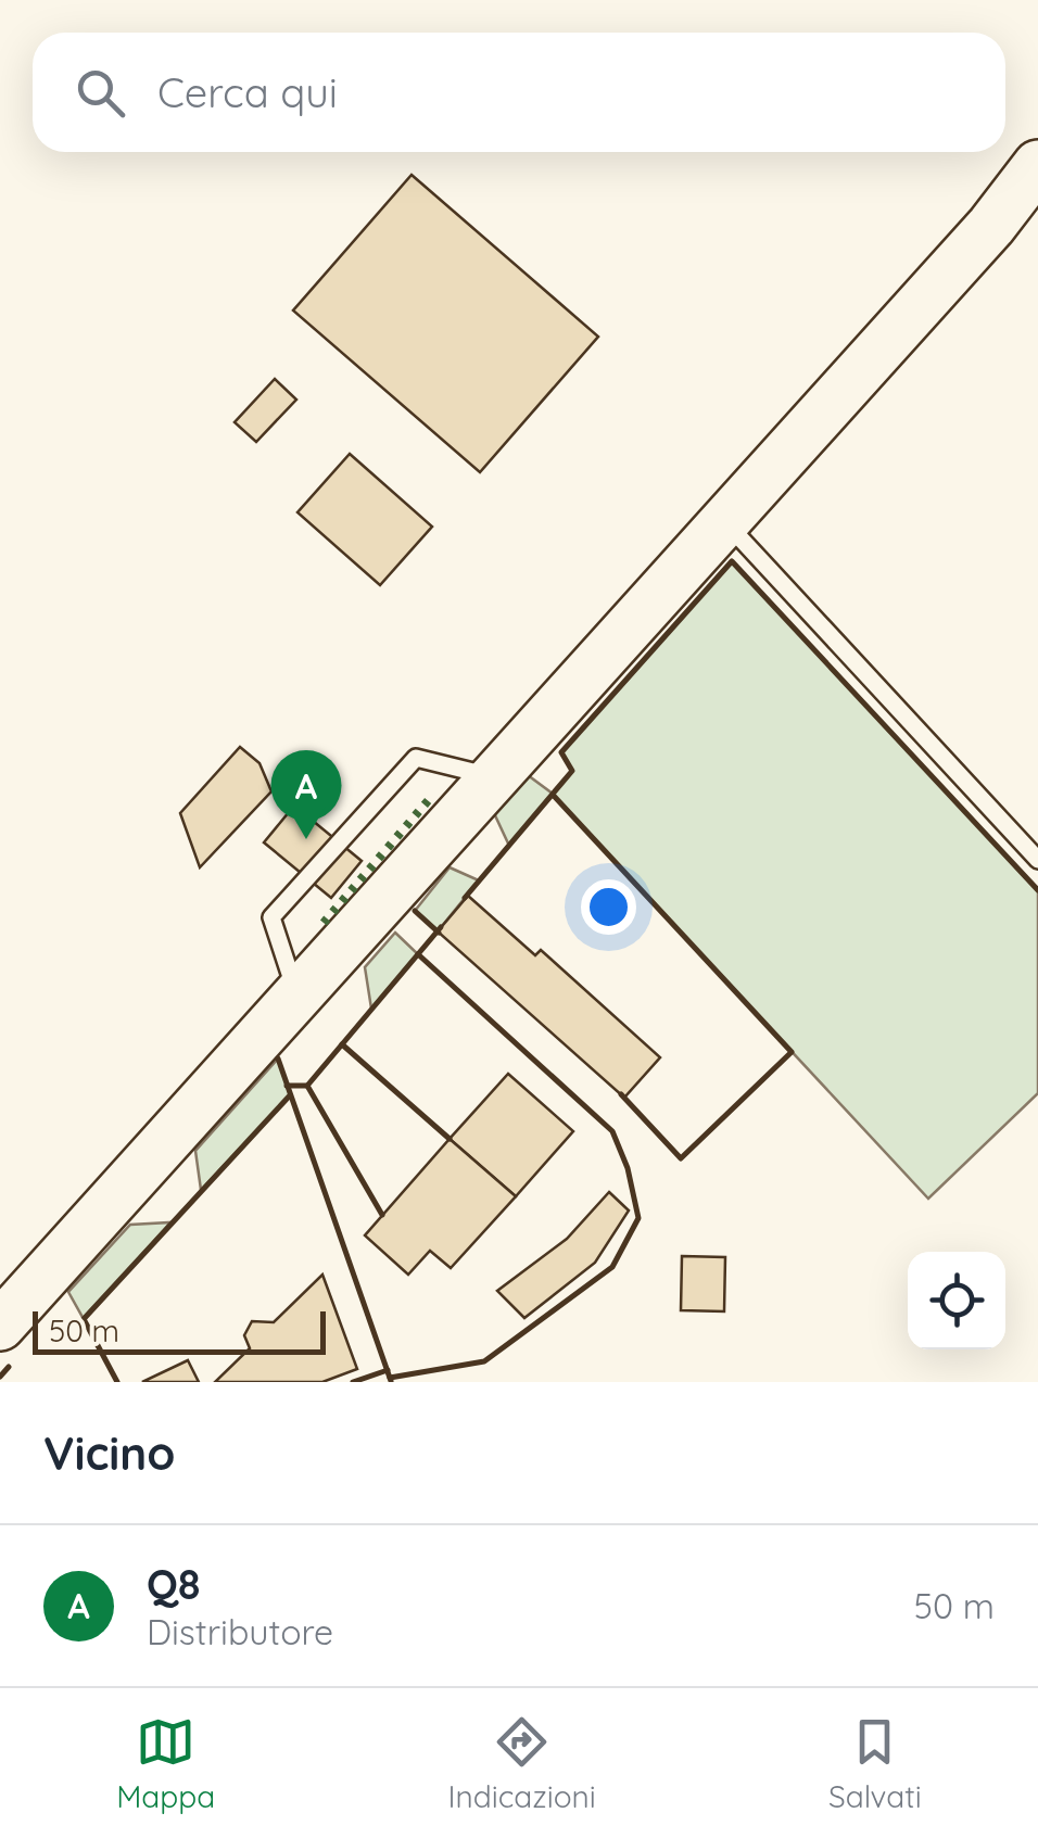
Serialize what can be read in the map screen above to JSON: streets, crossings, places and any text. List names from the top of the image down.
{
  "scale_bar": "50 m",
  "page": {
    "search": "Cerca qui",
    "pins": "A",
    "scale": "50 m",
    "heading": "Vicino",
    "list": [
      {
        "mark": "A",
        "name": "Q8",
        "note": "Distributore",
        "value": "50 m"
      }
    ],
    "nav": ["Mappa", "Indicazioni", "Salvati"]
  }
}
